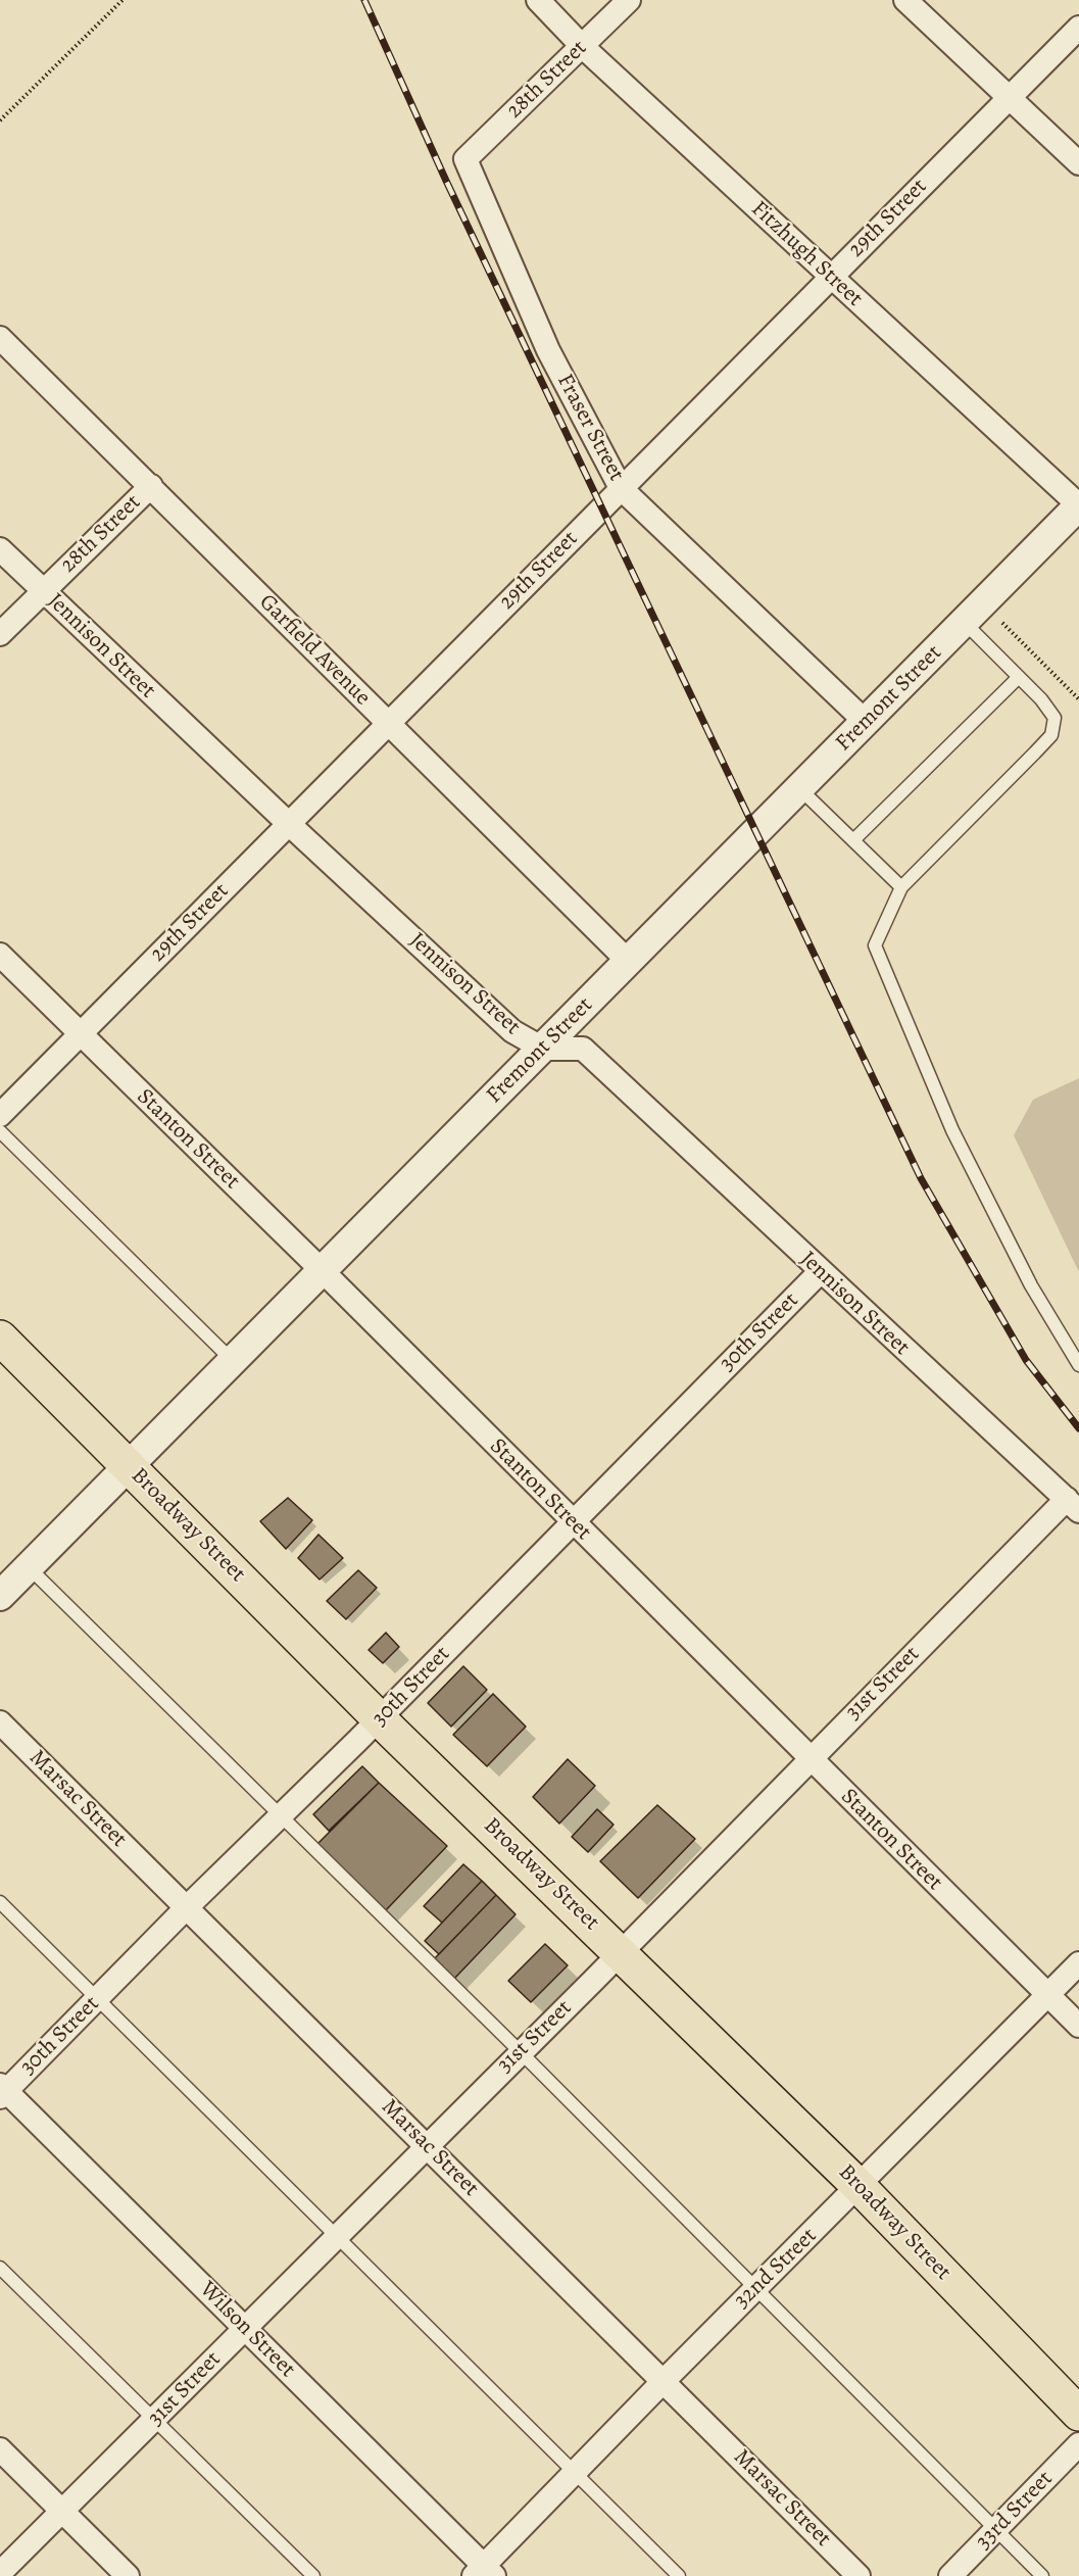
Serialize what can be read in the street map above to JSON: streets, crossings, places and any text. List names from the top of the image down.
{
  "streets": {
    "main road": ["Broadway Street"],
    "street": [
      "28th Street",
      "29th Street",
      "Fitzhugh Street",
      "Fraser Street",
      "Jennison Street",
      "Garfield Avenue",
      "Fremont Street",
      "Stanton Street",
      "30th Street",
      "31st Street",
      "Marsac Street",
      "32nd Street",
      "Wilson Street",
      "33rd Street"
    ]
  },
  "crossings": [
    ["28th Street", "Fitzhugh Street"],
    ["28th Street", "Fraser Street"],
    ["28th Street", "Jennison Street"],
    ["28th Street", "Garfield Avenue"],
    ["29th Street", "Fitzhugh Street"],
    ["29th Street", "Fraser Street"],
    ["29th Street", "Jennison Street"],
    ["29th Street", "Garfield Avenue"],
    ["29th Street", "Stanton Street"],
    ["Fitzhugh Street", "Fremont Street"],
    ["Fraser Street", "Fremont Street"],
    ["Jennison Street", "Fremont Street"],
    ["Jennison Street", "30th Street"],
    ["Jennison Street", "31st Street"],
    ["Garfield Avenue", "Fremont Street"],
    ["Fremont Street", "Stanton Street"],
    ["Fremont Street", "Broadway Street"],
    ["Stanton Street", "30th Street"],
    ["Stanton Street", "31st Street"],
    ["Stanton Street", "32nd Street"],
    ["30th Street", "Broadway Street"],
    ["30th Street", "Marsac Street"],
    ["30th Street", "Wilson Street"],
    ["Broadway Street", "31st Street"],
    ["Broadway Street", "32nd Street"],
    ["31st Street", "Marsac Street"],
    ["31st Street", "Wilson Street"],
    ["Marsac Street", "32nd Street"],
    ["32nd Street", "Wilson Street"]
  ]
}
